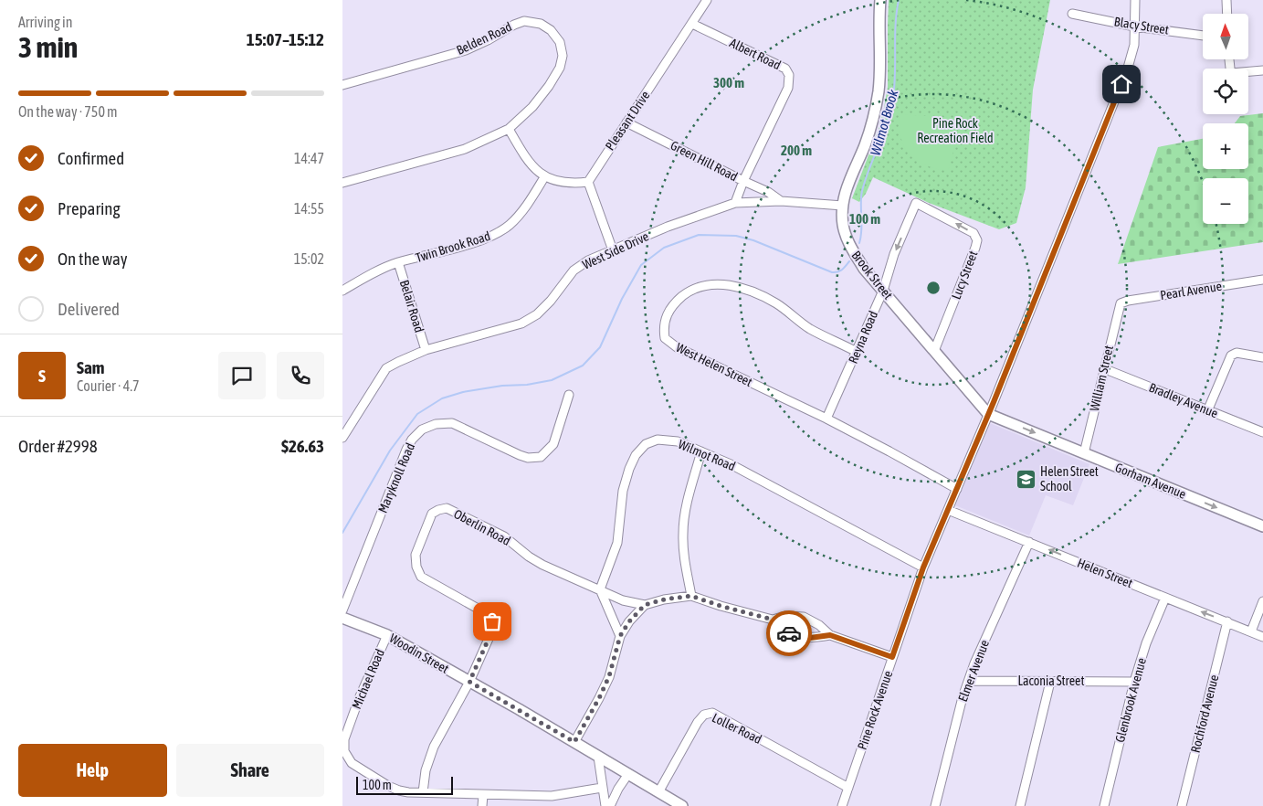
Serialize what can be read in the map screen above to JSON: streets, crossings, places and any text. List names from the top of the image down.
{
  "streets": {
    "main road": ["Brook Street", "Gorham Avenue", "Woodin Street"],
    "street": [
      "Blacy Street",
      "Belden Road",
      "Albert Road",
      "Pleasant Drive",
      "Green Hill Road",
      "Twin Brook Road",
      "West Side Drive",
      "Lucy Street",
      "Pearl Avenue",
      "Belair Road",
      "Reyna Road",
      "West Helen Street",
      "William Street",
      "Bradley Avenue",
      "Wilmot Road",
      "Maryknoll Road",
      "Oberlin Road",
      "Helen Street",
      "Elmer Avenue",
      "Michael Road",
      "Laconia Street",
      "Glenbrook Avenue",
      "Pine Rock Avenue",
      "Rochford Avenue",
      "Loller Road"
    ]
  },
  "crossings": [
    ["Blacy Street", "Pine Rock Avenue"],
    ["Albert Road", "Pleasant Drive"],
    ["Albert Road", "Green Hill Road"],
    ["Albert Road", "West Side Drive"],
    ["Pleasant Drive", "Green Hill Road"],
    ["Green Hill Road", "West Side Drive"],
    ["Twin Brook Road", "Belair Road"],
    ["West Side Drive", "Brook Street"],
    ["West Side Drive", "Belair Road"],
    ["Brook Street", "Lucy Street"],
    ["Brook Street", "Reyna Road"],
    ["Brook Street", "Gorham Avenue"],
    ["Brook Street", "Pine Rock Avenue"],
    ["Lucy Street", "Reyna Road"],
    ["Pearl Avenue", "William Street"],
    ["Reyna Road", "West Helen Street"],
    ["West Helen Street", "Pine Rock Avenue"],
    ["William Street", "Bradley Avenue"],
    ["William Street", "Gorham Avenue"],
    ["Wilmot Road", "Oberlin Road"],
    ["Wilmot Road", "Pine Rock Avenue"],
    ["Gorham Avenue", "Pine Rock Avenue"],
    ["Oberlin Road", "Woodin Street"],
    ["Oberlin Road", "Michael Road"],
    ["Oberlin Road", "Pine Rock Avenue"],
    ["Helen Street", "Elmer Avenue"],
    ["Helen Street", "Glenbrook Avenue"],
    ["Helen Street", "Pine Rock Avenue"],
    ["Helen Street", "Rochford Avenue"],
    ["Woodin Street", "Michael Road"],
    ["Woodin Street", "Loller Road"],
    ["Elmer Avenue", "Laconia Street"],
    ["Laconia Street", "Glenbrook Avenue"],
    ["Pine Rock Avenue", "Loller Road"]
  ],
  "one_way": ["Reyna Road", "Gorham Avenue", "Helen Street"],
  "water": ["Wilmot Brook"],
  "parks": ["Pine Rock Recreation Field"],
  "places": {
    "school or university": ["Helen Street School"]
  },
  "scale_bar": "100 m",
  "north": "top",
  "page": {
    "heading": ["3 min", "Arriving in", "15:07–15:12"],
    "panel": [
      "Sam",
      "Courier · 4.7",
      "Order #2998",
      "$26.63"
    ],
    "map_buttons": ["+", "−"],
    "bar": "On the way · 750 m",
    "list": [
      ["Confirmed", "14:47"],
      ["Preparing", "14:55"],
      ["On the way", "15:02"],
      "Delivered"
    ],
    "round": "S",
    "buttons": ["Help", "Share"],
    "scale": "100 m"
  },
  "rings": ["300 m", "200 m", "100 m"]
}
